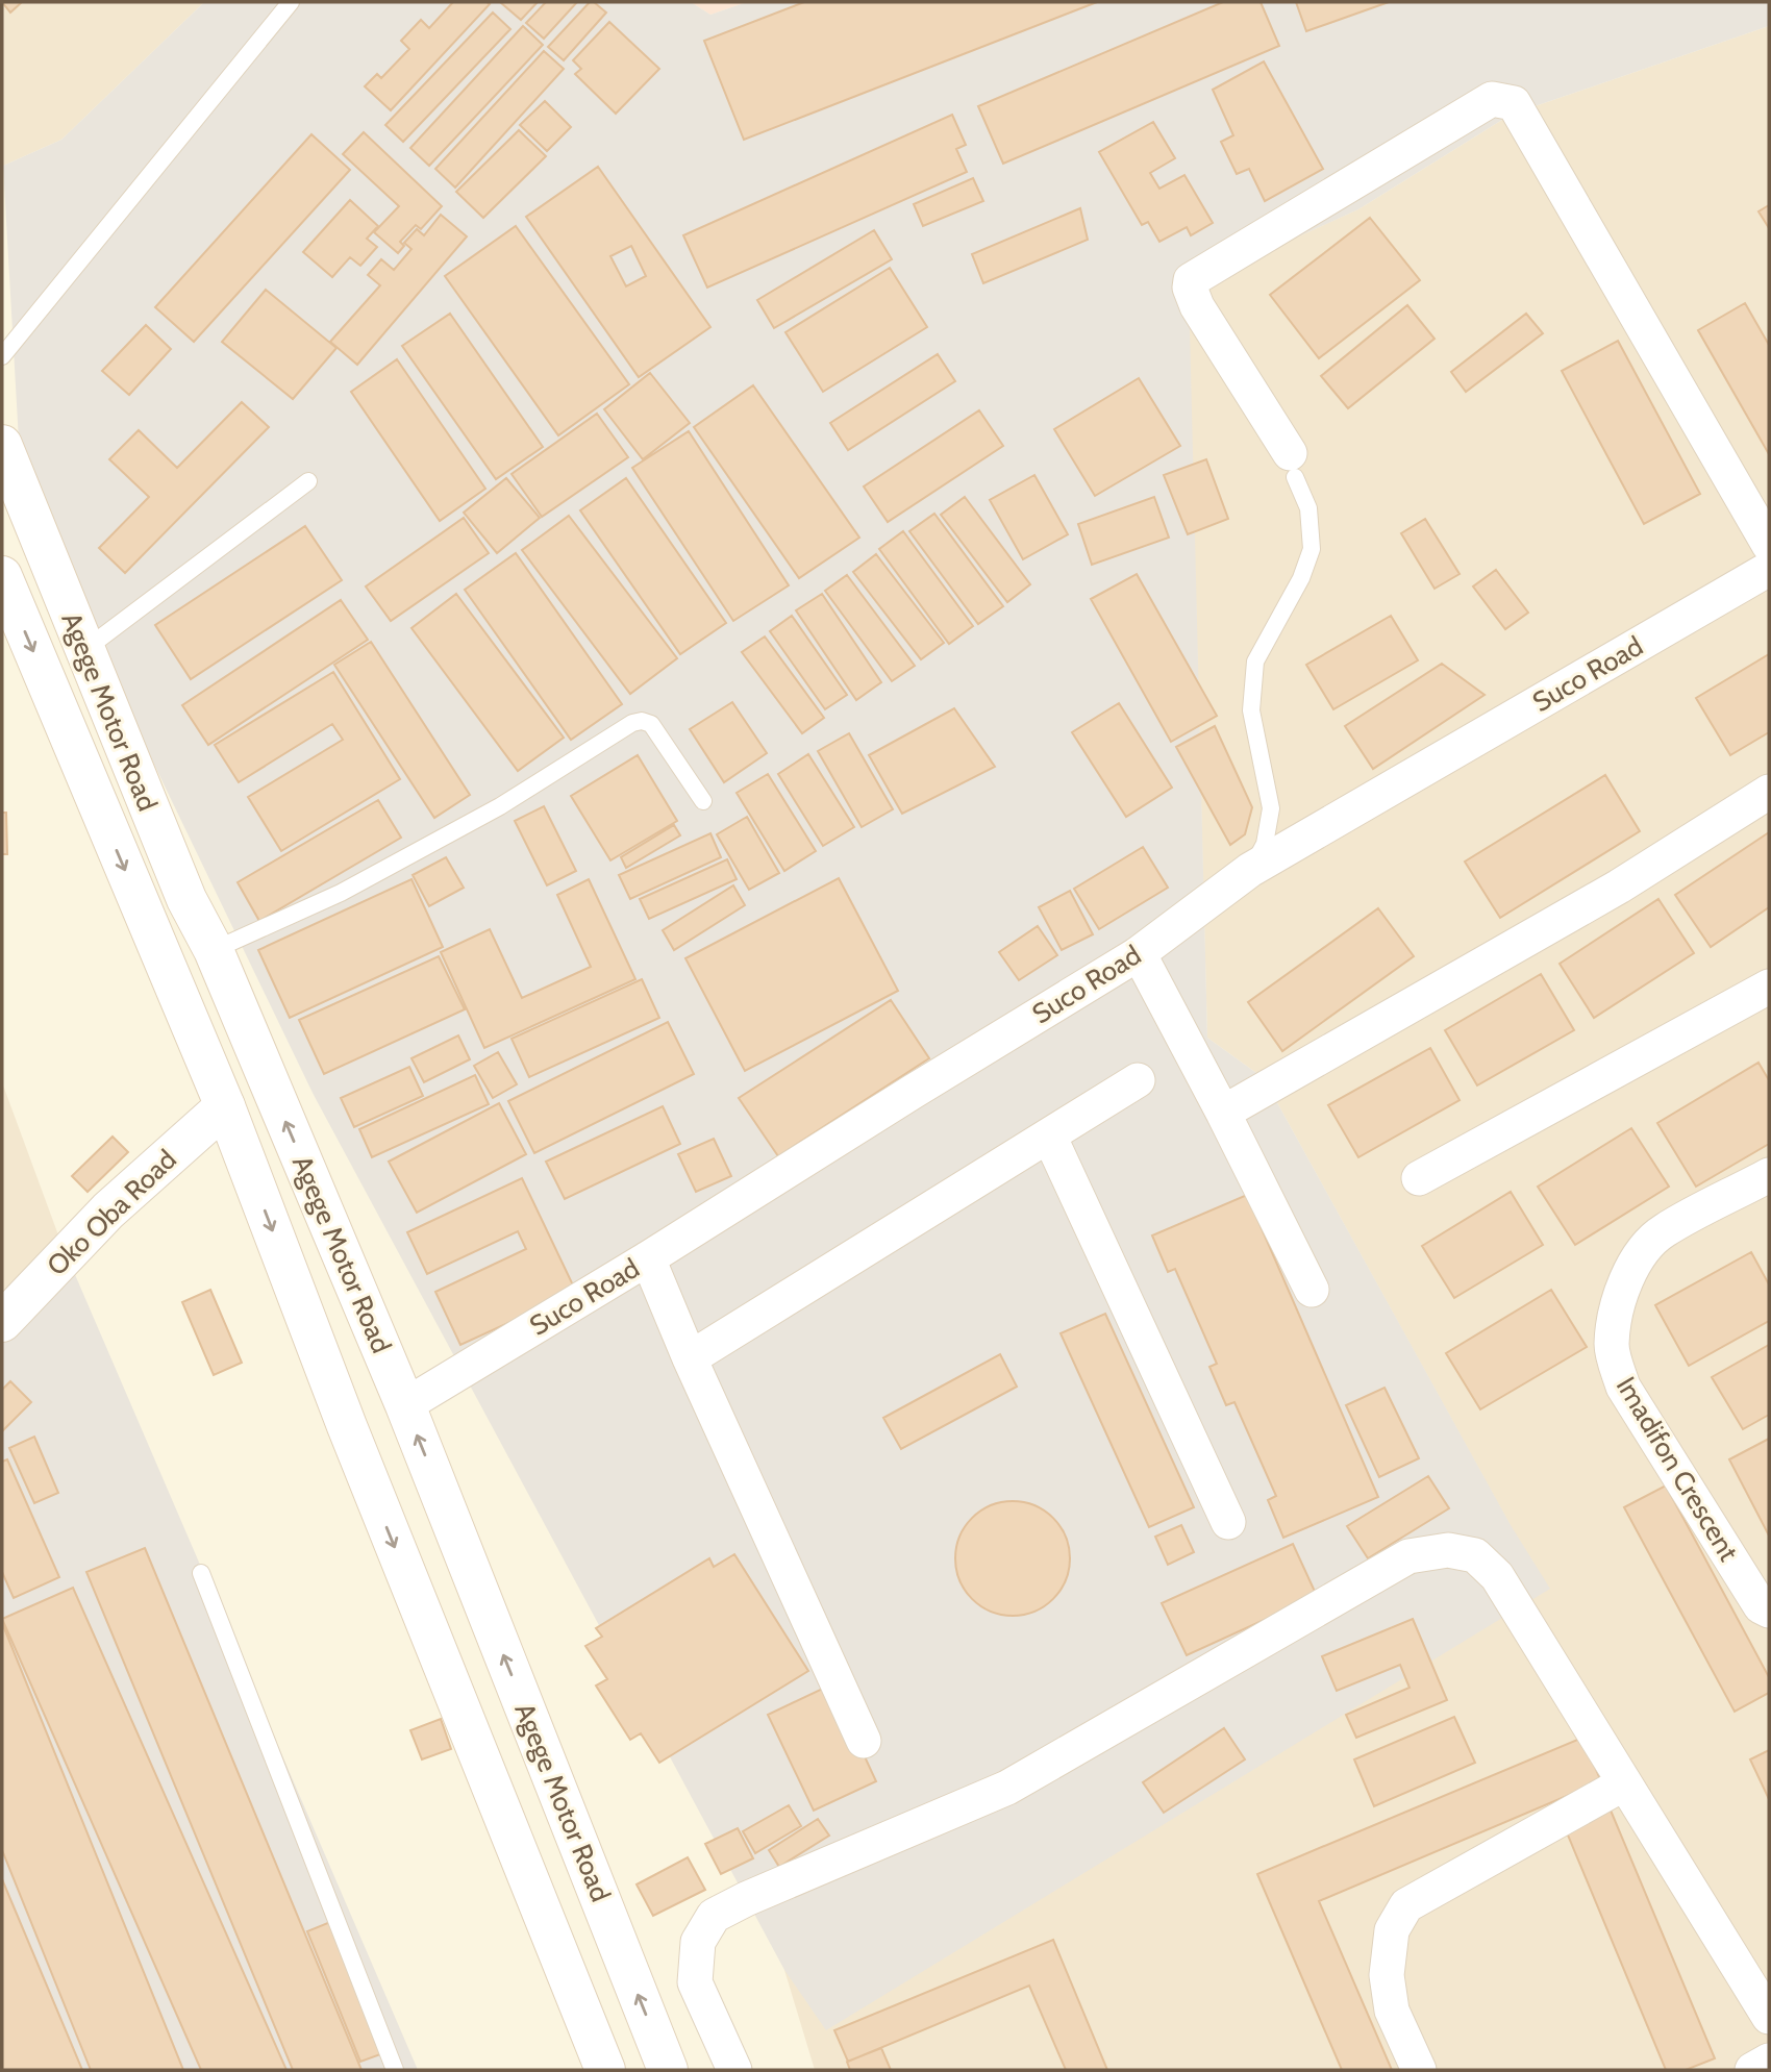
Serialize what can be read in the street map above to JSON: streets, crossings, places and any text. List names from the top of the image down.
{
  "streets": {
    "main road": ["Agege Motor Road", "Oko Oba Road"],
    "street": ["Suco Road", "Imadifon Crescent"]
  },
  "crossings": [
    ["Suco Road", "Agege Motor Road"],
    ["Agege Motor Road", "Oko Oba Road"]
  ]
}
